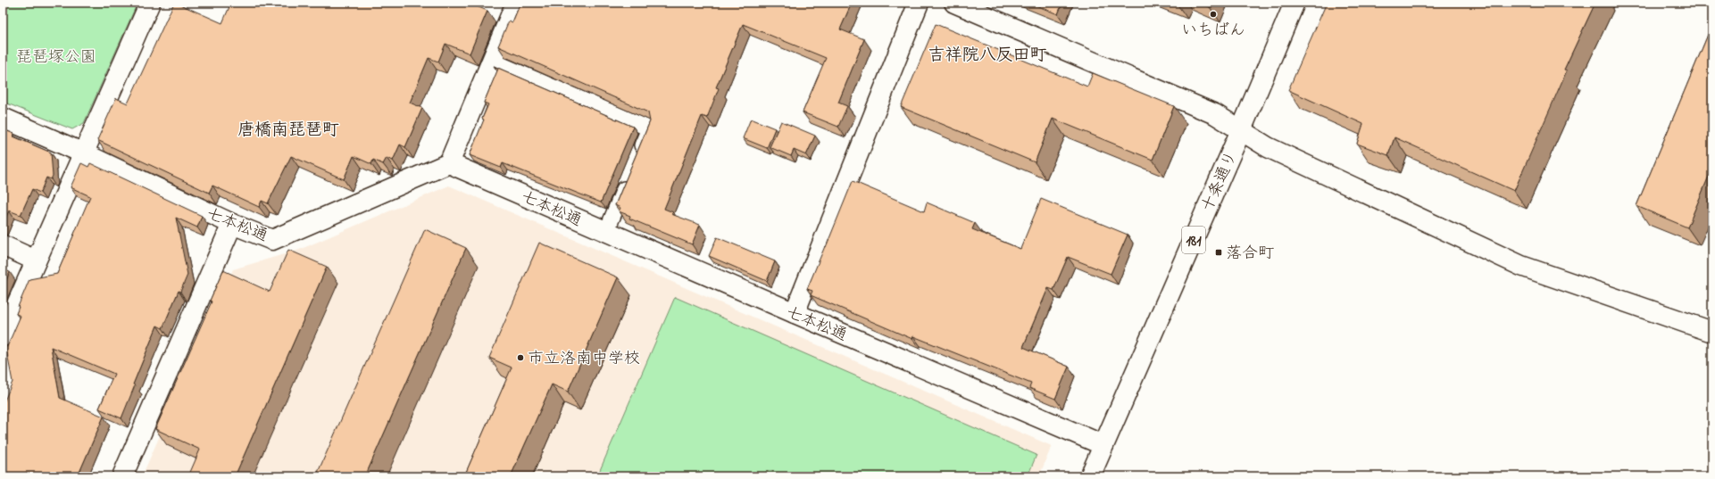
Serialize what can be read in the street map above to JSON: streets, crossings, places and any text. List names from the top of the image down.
{
  "streets": {
    "street": ["十条通り", "七本松通", "181"]
  },
  "crossings": [
    ["十条通り", "七本松通"]
  ],
  "districts": ["吉祥院八反田町", "唐橋南琵琶町"],
  "parks": ["琵琶塚公園"],
  "places": {
    "other": ["いちばん", "市立洛南中学校"],
    "transit": ["落合町"]
  }
}
